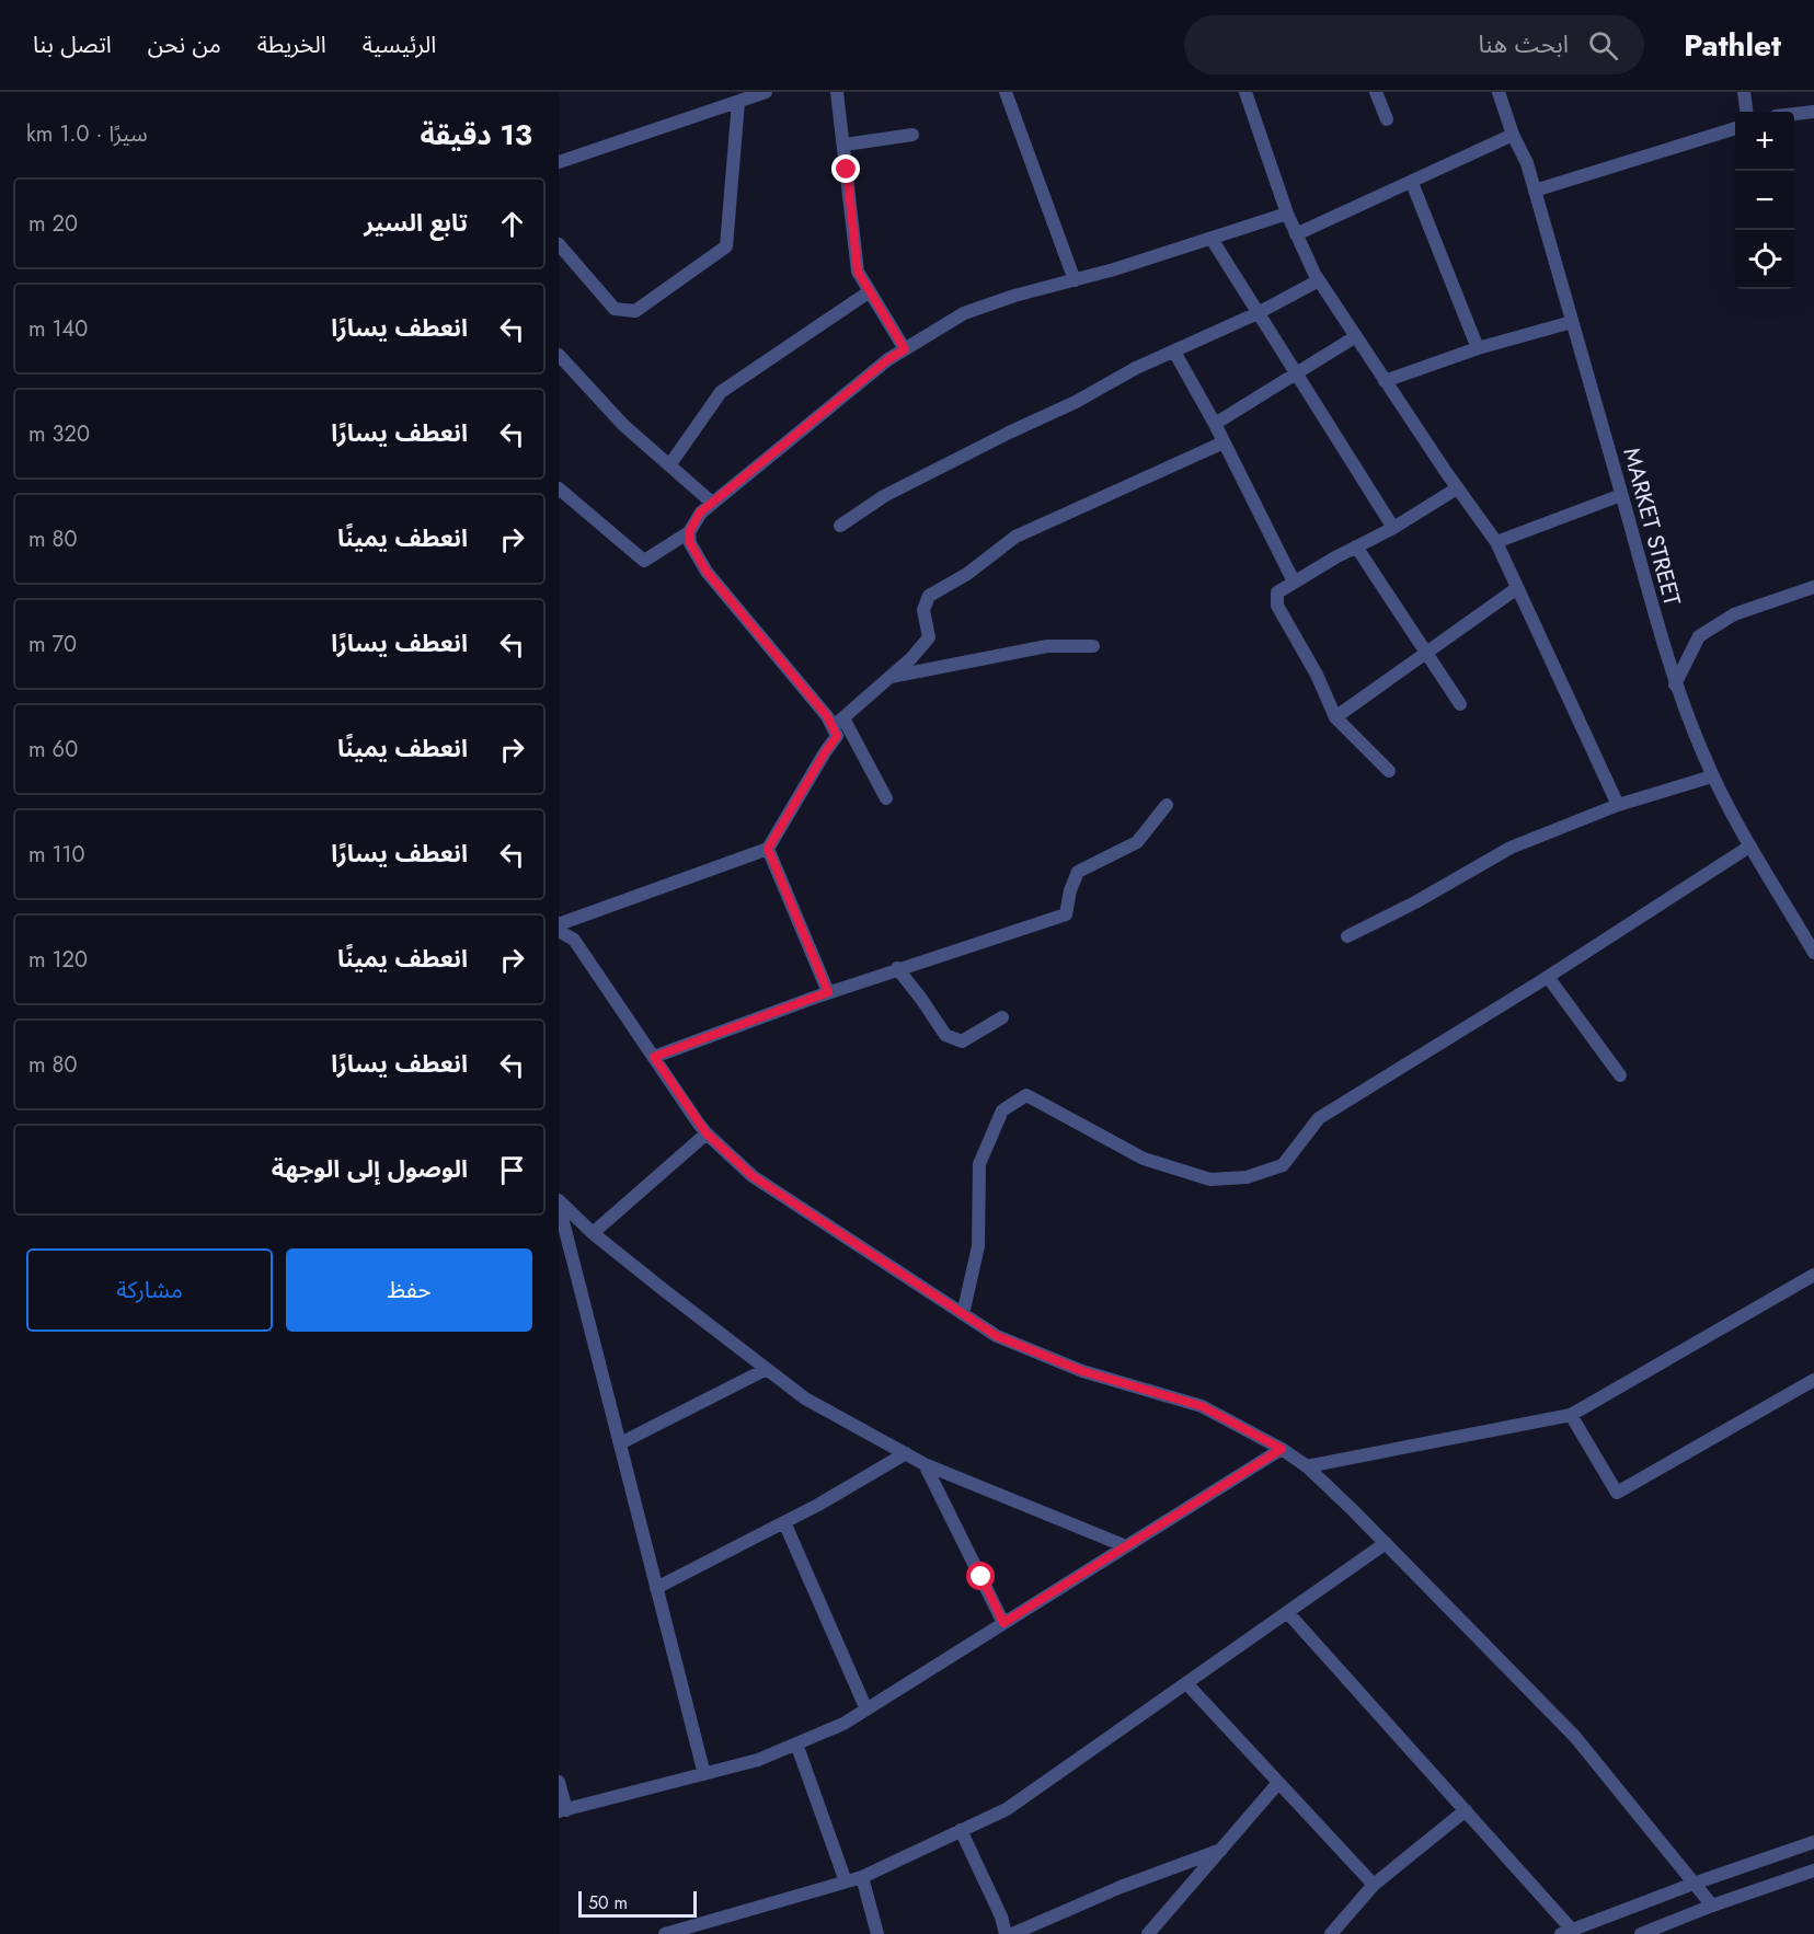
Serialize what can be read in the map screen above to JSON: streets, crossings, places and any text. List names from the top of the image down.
{
  "streets": {
    "street": ["MARKET STREET"]
  },
  "scale_bar": "50 m",
  "page": {
    "header": "Pathlet",
    "search": "ابحث هنا",
    "nav": [
      "الرئيسية",
      "الخريطة",
      "من نحن",
      "اتصل بنا"
    ],
    "heading": ["13 دقيقة", "سيرًا · 1.0 km"],
    "map_buttons": ["+", "−"],
    "list": [
      ["تابع السير", "20 m"],
      ["انعطف يسارًا", "140 m"],
      ["انعطف يسارًا", "320 m"],
      ["انعطف يمينًا", "80 m"],
      ["انعطف يسارًا", "70 m"],
      ["انعطف يمينًا", "60 m"],
      ["انعطف يسارًا", "110 m"],
      ["انعطف يمينًا", "120 m"],
      ["انعطف يسارًا", "80 m"],
      "الوصول إلى الوجهة"
    ],
    "buttons": ["حفظ", "مشاركة"],
    "scale": "50 m"
  }
}
